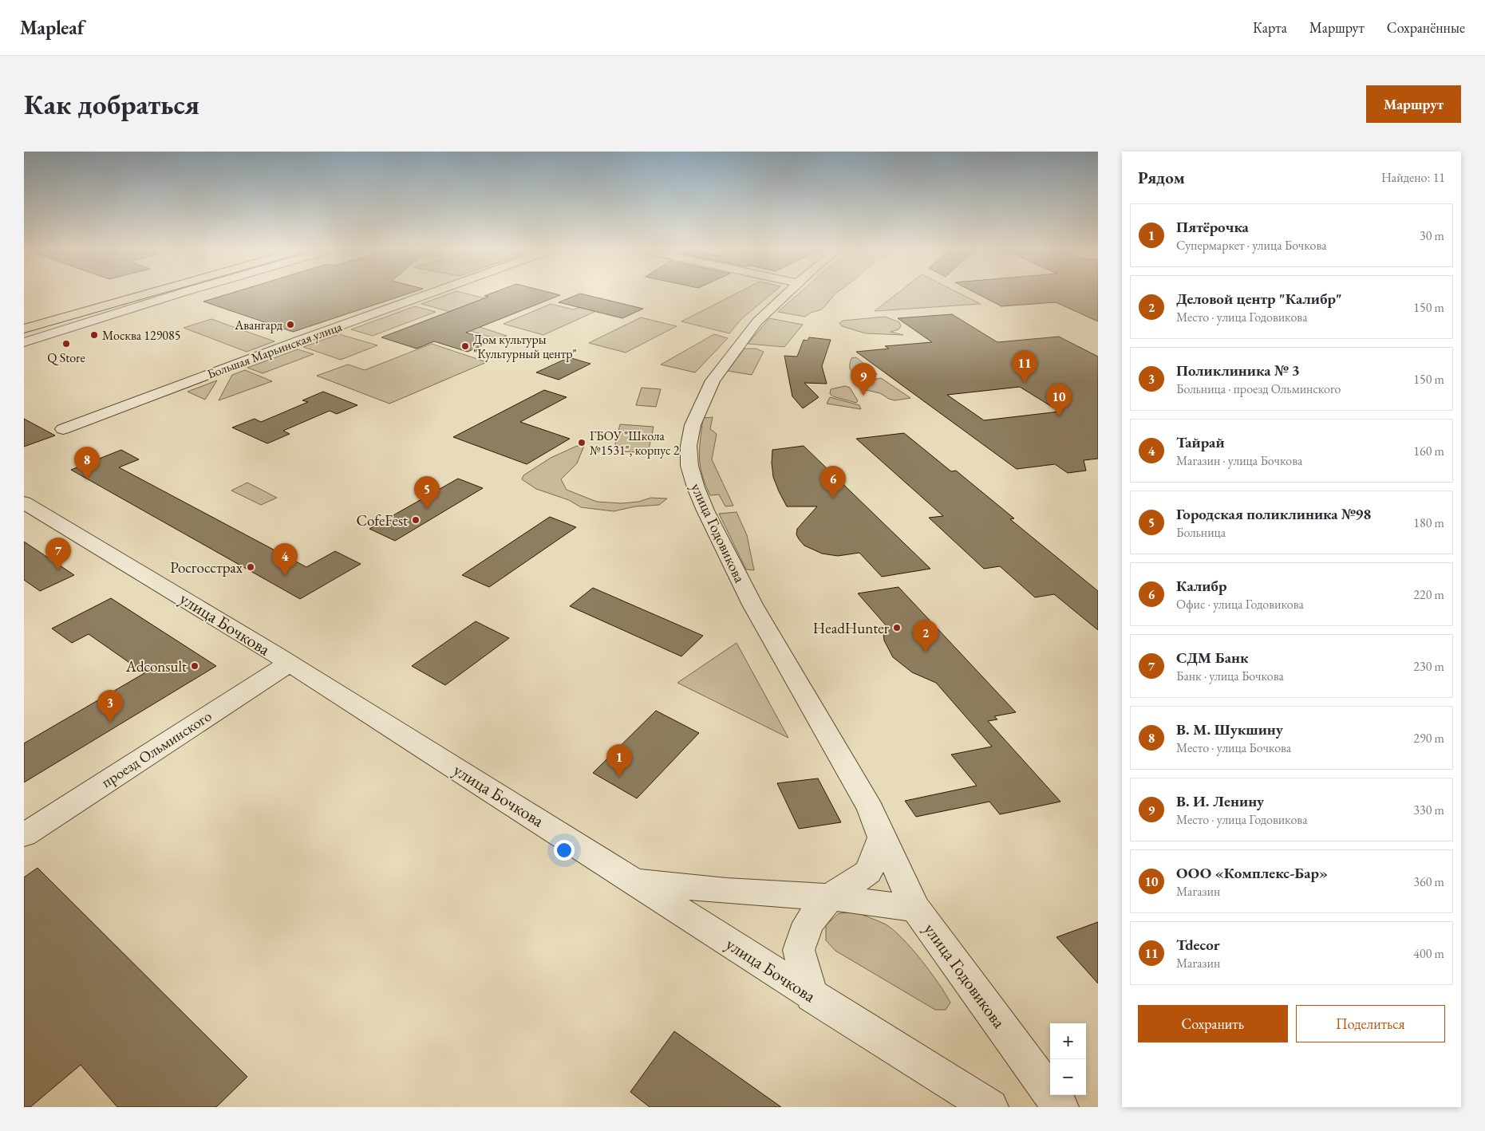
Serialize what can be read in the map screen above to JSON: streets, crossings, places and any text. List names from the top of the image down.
{
  "streets": {
    "street": [
      "Большая Марьинская улица",
      "улица Годовикова",
      "улица Бочкова",
      "проезд Ольминского"
    ]
  },
  "crossings": [
    ["улица Бочкова", "проезд Ольминского"]
  ],
  "places": [
    "Авангард",
    "Москва 129085",
    "Q Store",
    "Дом культуры \"Культурный центр\"",
    "ГБОУ \"Школа №1531\", корпус 2",
    "CofeFest",
    "Росгосстрах",
    "HeadHunter",
    "Adconsult"
  ],
  "page": {
    "header": "Mapleaf",
    "nav": ["Карта", "Маршрут", "Сохранённые"],
    "buttons": [
      "Маршрут",
      ["Сохранить", "Поделиться"]
    ],
    "title": "Как добраться",
    "heading": ["Рядом", "Найдено: 11"],
    "list": [
      {
        "mark": "1",
        "name": "Пятёрочка",
        "note": "Супермаркет · улица Бочкова",
        "value": "30 m"
      },
      {
        "mark": "2",
        "name": "Деловой центр \"Калибр\"",
        "note": "Место · улица Годовикова",
        "value": "150 m"
      },
      {
        "mark": "3",
        "name": "Поликлиника № 3",
        "note": "Больница · проезд Ольминского",
        "value": "150 m"
      },
      {
        "mark": "4",
        "name": "Тайрай",
        "note": "Магазин · улица Бочкова",
        "value": "160 m"
      },
      {
        "mark": "5",
        "name": "Городская поликлиника №98",
        "note": "Больница",
        "value": "180 m"
      },
      {
        "mark": "6",
        "name": "Калибр",
        "note": "Офис · улица Годовикова",
        "value": "220 m"
      },
      {
        "mark": "7",
        "name": "СДМ Банк",
        "note": "Банк · улица Бочкова",
        "value": "230 m"
      },
      {
        "mark": "8",
        "name": "В. М. Шукшину",
        "note": "Место · улица Бочкова",
        "value": "290 m"
      },
      {
        "mark": "9",
        "name": "В. И. Ленину",
        "note": "Место · улица Годовикова",
        "value": "330 m"
      },
      {
        "mark": "10",
        "name": "ООО «Комплекс-Бар»",
        "note": "Магазин",
        "value": "360 m"
      },
      {
        "mark": "11",
        "name": "Tdecor",
        "note": "Магазин",
        "value": "400 m"
      }
    ],
    "pins": [
      "11",
      "9",
      "10",
      "8",
      "6",
      "5",
      "7",
      "4",
      "2",
      "3",
      "1"
    ],
    "map_buttons": ["+", "−"]
  }
}
